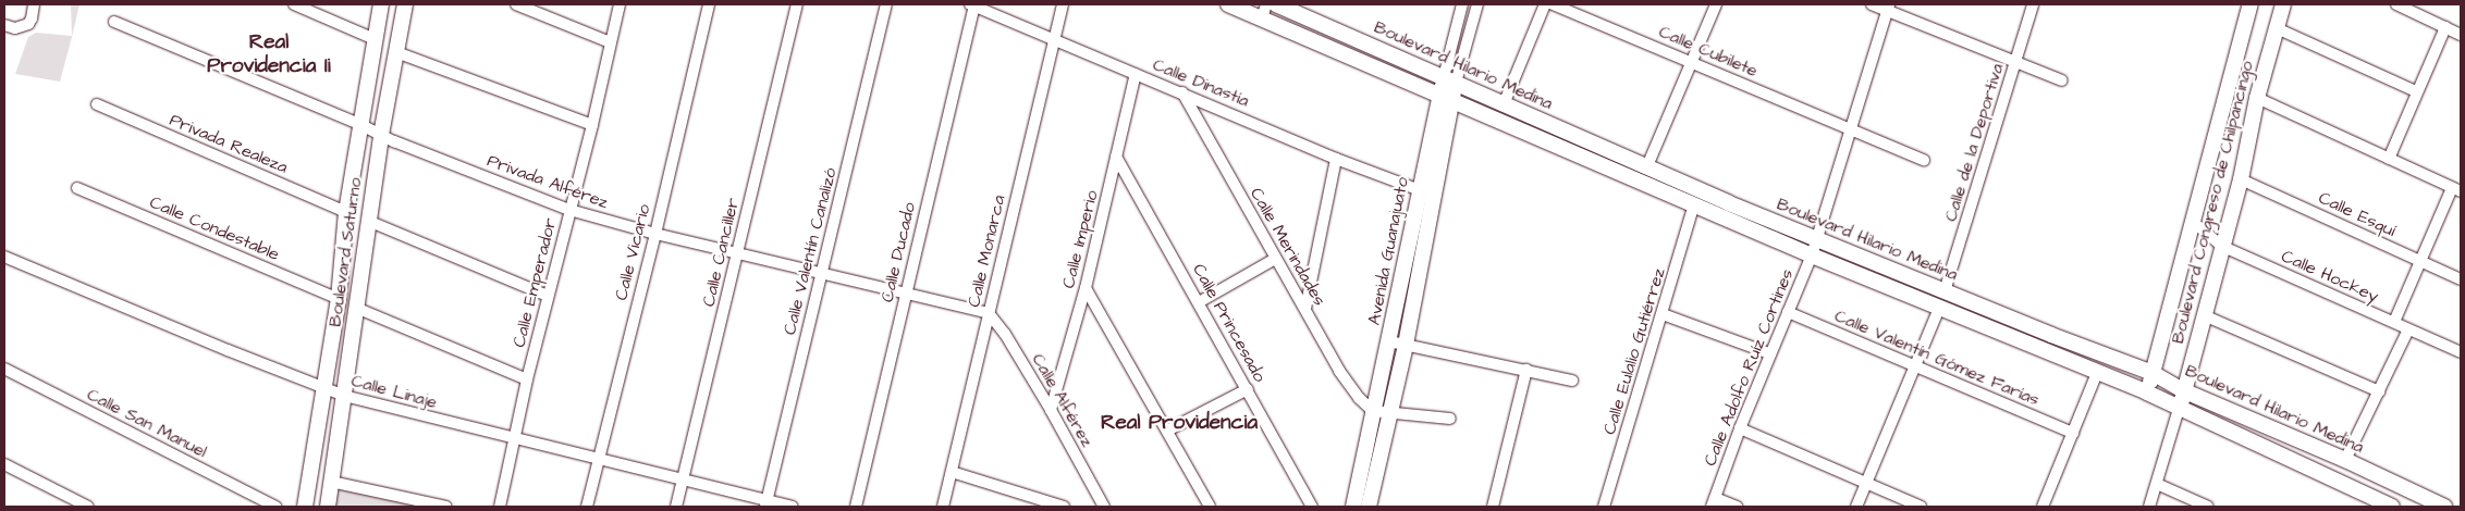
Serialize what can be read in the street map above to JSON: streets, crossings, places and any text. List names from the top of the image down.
{
  "streets": {
    "street": [
      "Calle Cubilete",
      "Boulevard Hilario Medina",
      "Calle Dinastía",
      "Calle de la Deportiva",
      "Privada Realeza",
      "Privada Alférez",
      "Boulevard Congreso de Chilpancingo",
      "Calle Esquí",
      "Calle Condestable",
      "Calle Imperio",
      "Calle Merindades",
      "Calle Valentín Canalizó",
      "Calle Monarca",
      "Avenida Guanajuato",
      "Boulevard Saturno",
      "Calle Vicario",
      "Calle Canciller",
      "Calle Ducado",
      "Calle Hockey",
      "Calle Emperador",
      "Calle Princesado",
      "Calle Eulalio Gutiérrez",
      "Calle Valentín Gómez Farías",
      "Calle Adolfo Ruíz Cortines",
      "Calle Linaje",
      "Calle Alférez",
      "Calle San Manuel"
    ]
  },
  "crossings": [
    ["Calle Cubilete", "Calle Adolfo Ruíz Cortines"],
    ["Boulevard Hilario Medina", "Calle de la Deportiva"],
    ["Boulevard Hilario Medina", "Boulevard Congreso de Chilpancingo"],
    ["Boulevard Hilario Medina", "Avenida Guanajuato"],
    ["Boulevard Hilario Medina", "Calle Eulalio Gutiérrez"],
    ["Boulevard Hilario Medina", "Calle Adolfo Ruíz Cortines"],
    ["Calle Dinastía", "Calle Imperio"],
    ["Calle Dinastía", "Calle Merindades"],
    ["Calle Dinastía", "Calle Monarca"],
    ["Calle Dinastía", "Avenida Guanajuato"],
    ["Calle Dinastía", "Calle Ducado"],
    ["Privada Realeza", "Boulevard Saturno"],
    ["Privada Alférez", "Calle Valentín Canalizó"],
    ["Privada Alférez", "Calle Monarca"],
    ["Privada Alférez", "Boulevard Saturno"],
    ["Privada Alférez", "Calle Vicario"],
    ["Privada Alférez", "Calle Canciller"],
    ["Privada Alférez", "Calle Ducado"],
    ["Privada Alférez", "Calle Emperador"],
    ["Privada Alférez", "Calle Alférez"],
    ["Boulevard Congreso de Chilpancingo", "Calle Esquí"],
    ["Boulevard Congreso de Chilpancingo", "Calle Hockey"],
    ["Calle Condestable", "Boulevard Saturno"],
    ["Calle Imperio", "Calle Princesado"],
    ["Calle Imperio", "Calle Alférez"],
    ["Calle Merindades", "Avenida Guanajuato"],
    ["Calle Valentín Canalizó", "Calle Linaje"],
    ["Calle Monarca", "Calle Alférez"],
    ["Boulevard Saturno", "Calle Linaje"],
    ["Calle Vicario", "Calle Linaje"],
    ["Calle Canciller", "Calle Linaje"],
    ["Calle Emperador", "Calle Linaje"],
    ["Calle Valentín Gómez Farías", "Calle Adolfo Ruíz Cortines"]
  ],
  "districts": ["Real Providencia Ii", "Real Providencia"]
}
